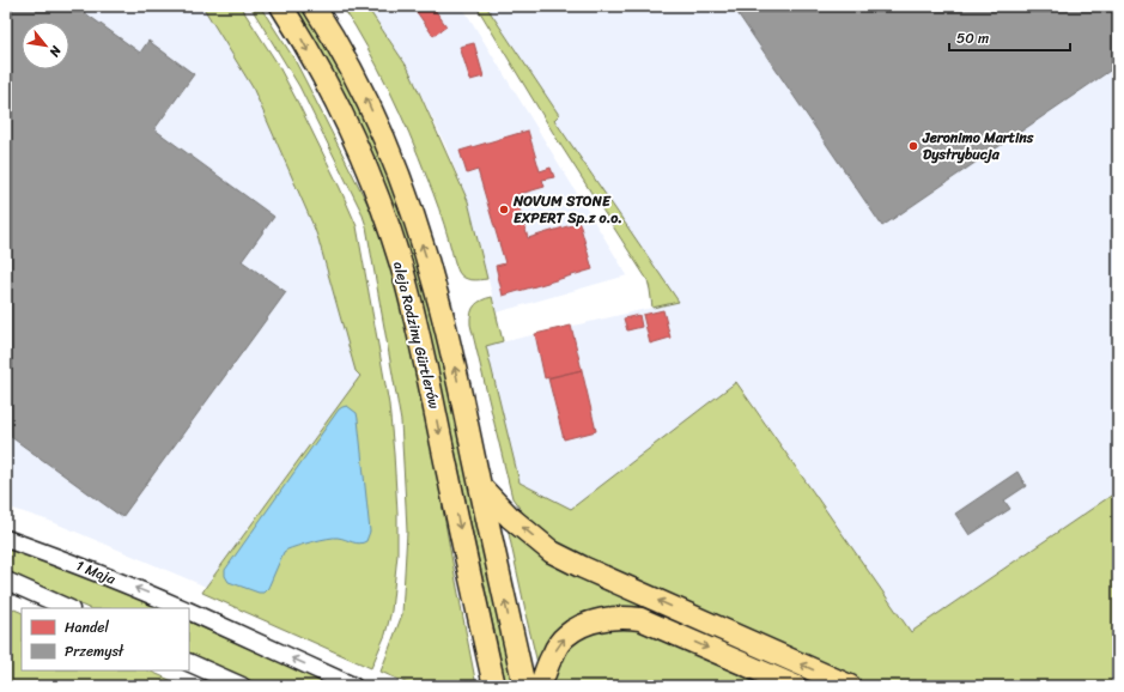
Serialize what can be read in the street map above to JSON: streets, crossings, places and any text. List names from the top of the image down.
{
  "streets": {
    "main road": ["aleja Rodziny Gürtlerów"],
    "street": ["1 Maja"]
  },
  "places": ["Jeronimo Martins Dystrybucja", "NOVUM STONE EXPERT Sp.z o.o."],
  "legend": ["Handel", "Przemysł"],
  "scale_bar": "50 m",
  "north": "bottom right"
}
